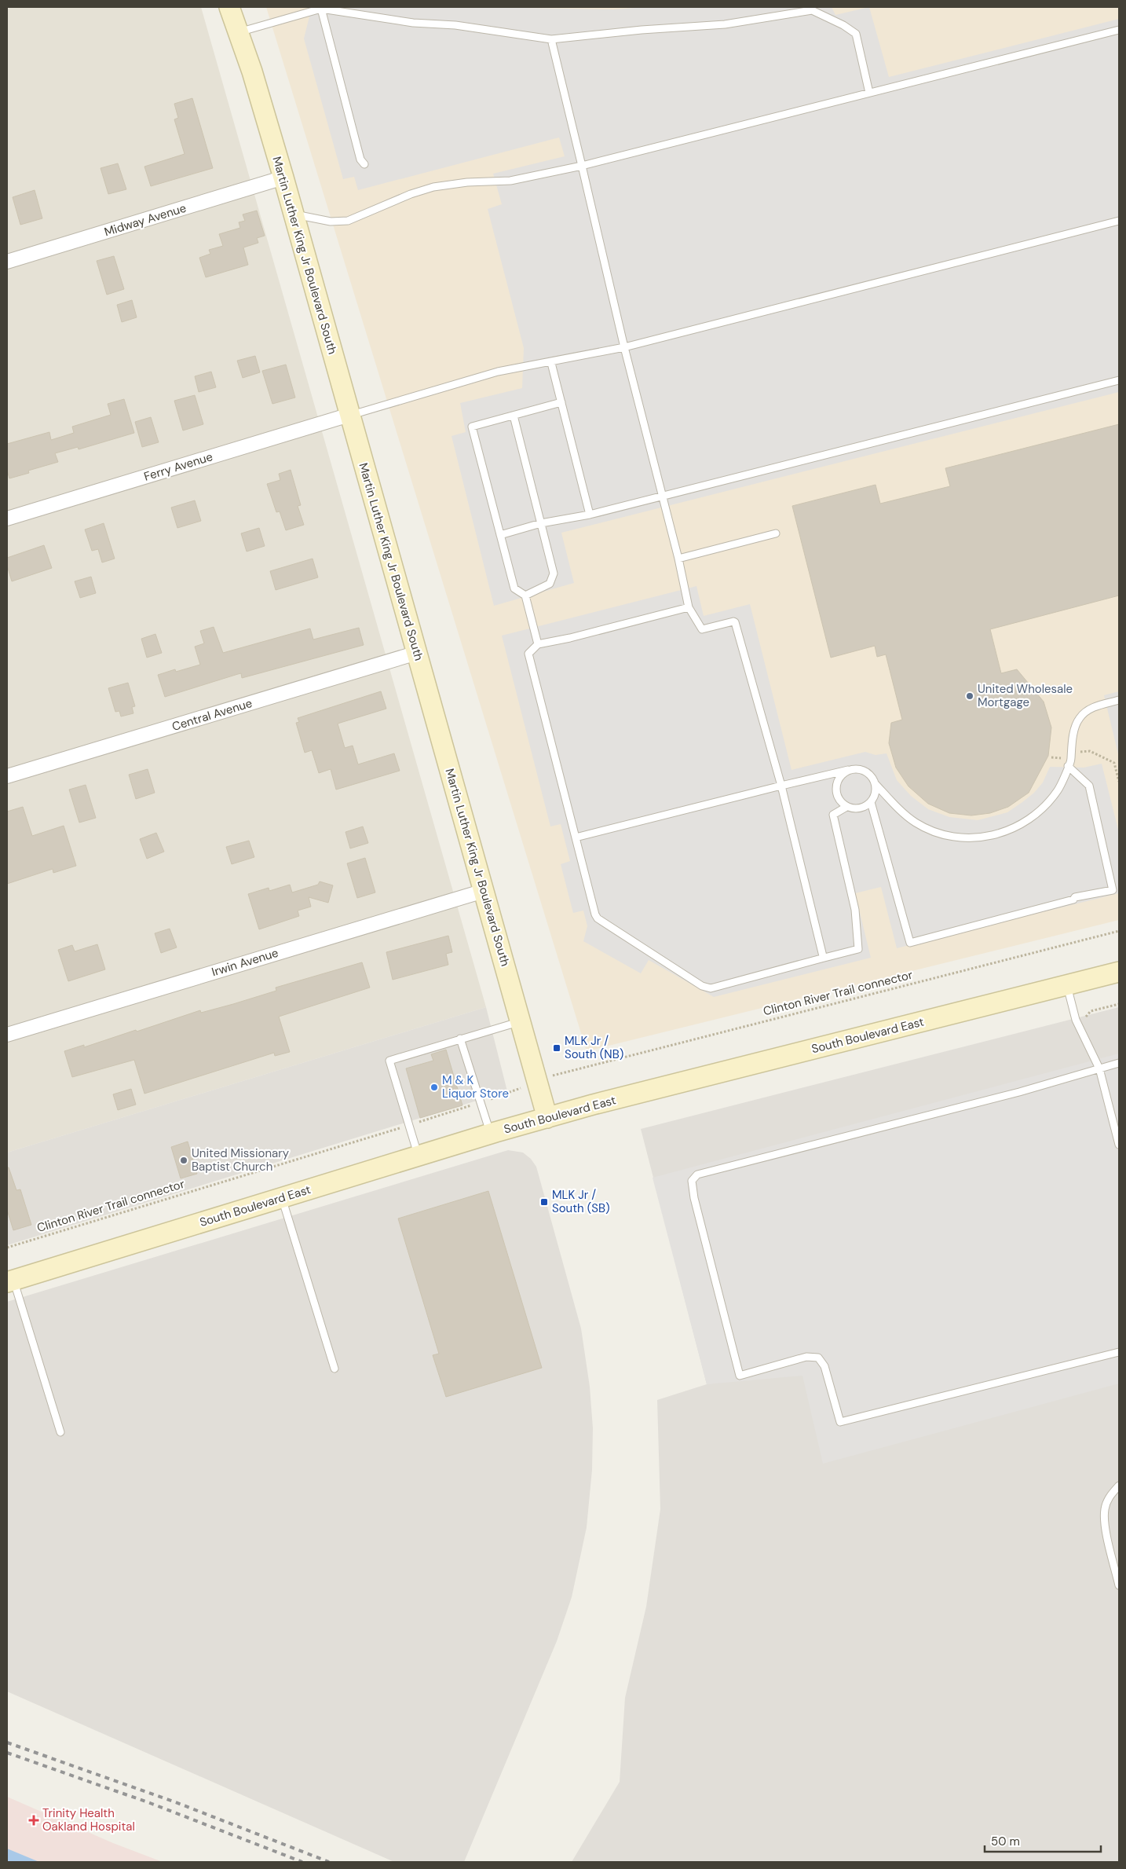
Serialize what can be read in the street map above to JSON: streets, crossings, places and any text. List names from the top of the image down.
{
  "streets": {
    "main road": ["Martin Luther King Jr Boulevard South", "South Boulevard East"],
    "street": [
      "Midway Avenue",
      "Ferry Avenue",
      "Central Avenue",
      "Irwin Avenue"
    ],
    "path": ["Clinton River Trail connector"]
  },
  "crossings": [
    ["Midway Avenue", "Martin Luther King Jr Boulevard South"],
    ["Martin Luther King Jr Boulevard South", "Ferry Avenue"],
    ["Martin Luther King Jr Boulevard South", "Central Avenue"],
    ["Martin Luther King Jr Boulevard South", "Irwin Avenue"],
    ["Martin Luther King Jr Boulevard South", "South Boulevard East"]
  ],
  "places": {
    "other": ["United Wholesale Mortgage", "M & K Liquor Store", "United Missionary Baptist Church"],
    "transit": ["MLK Jr / South (NB)", "MLK Jr / South (SB)"],
    "health": ["Trinity Health Oakland Hospital"]
  },
  "scale_bar": "50 m"
}
